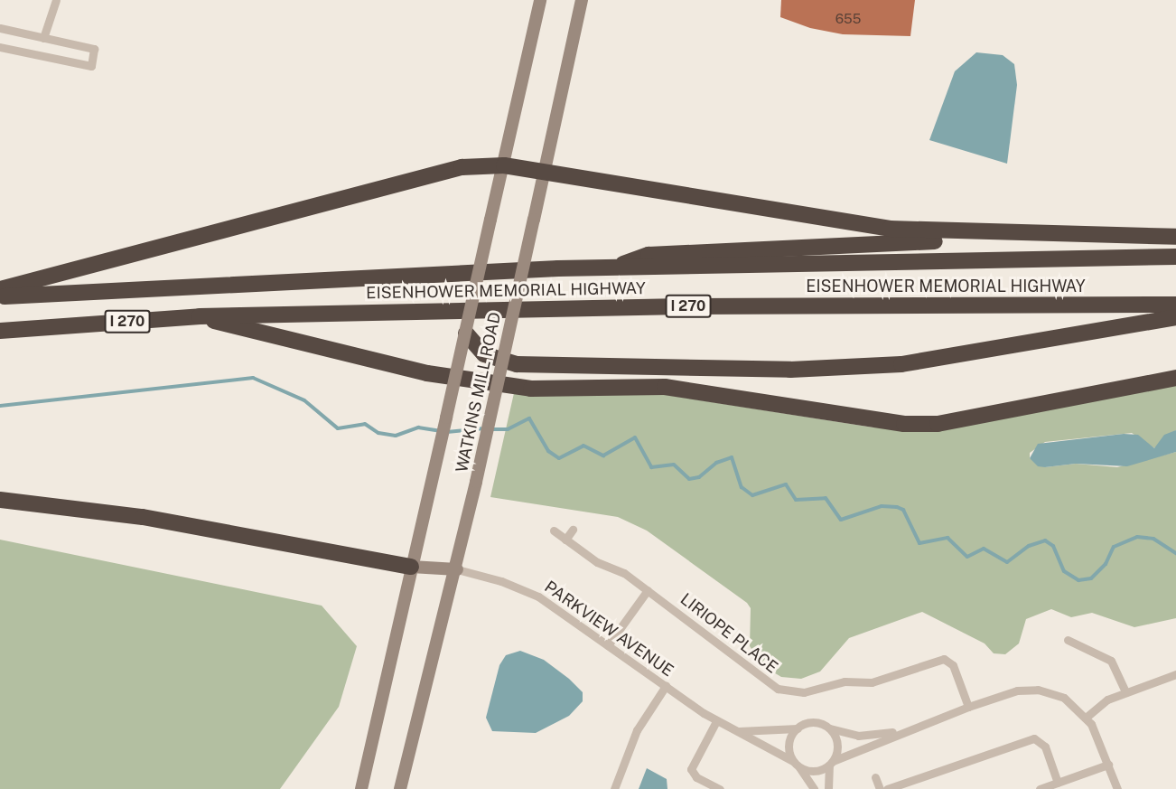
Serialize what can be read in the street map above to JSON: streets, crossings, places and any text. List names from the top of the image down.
{
  "streets": {
    "highway": ["EISENHOWER MEMORIAL HIGHWAY", "I 270"],
    "main road": ["WATKINS MILL ROAD"],
    "street": ["PARKVIEW AVENUE", "LIRIOPE PLACE"]
  },
  "crossings": [
    ["WATKINS MILL ROAD", "PARKVIEW AVENUE"]
  ],
  "house_numbers": ["655"]
}
